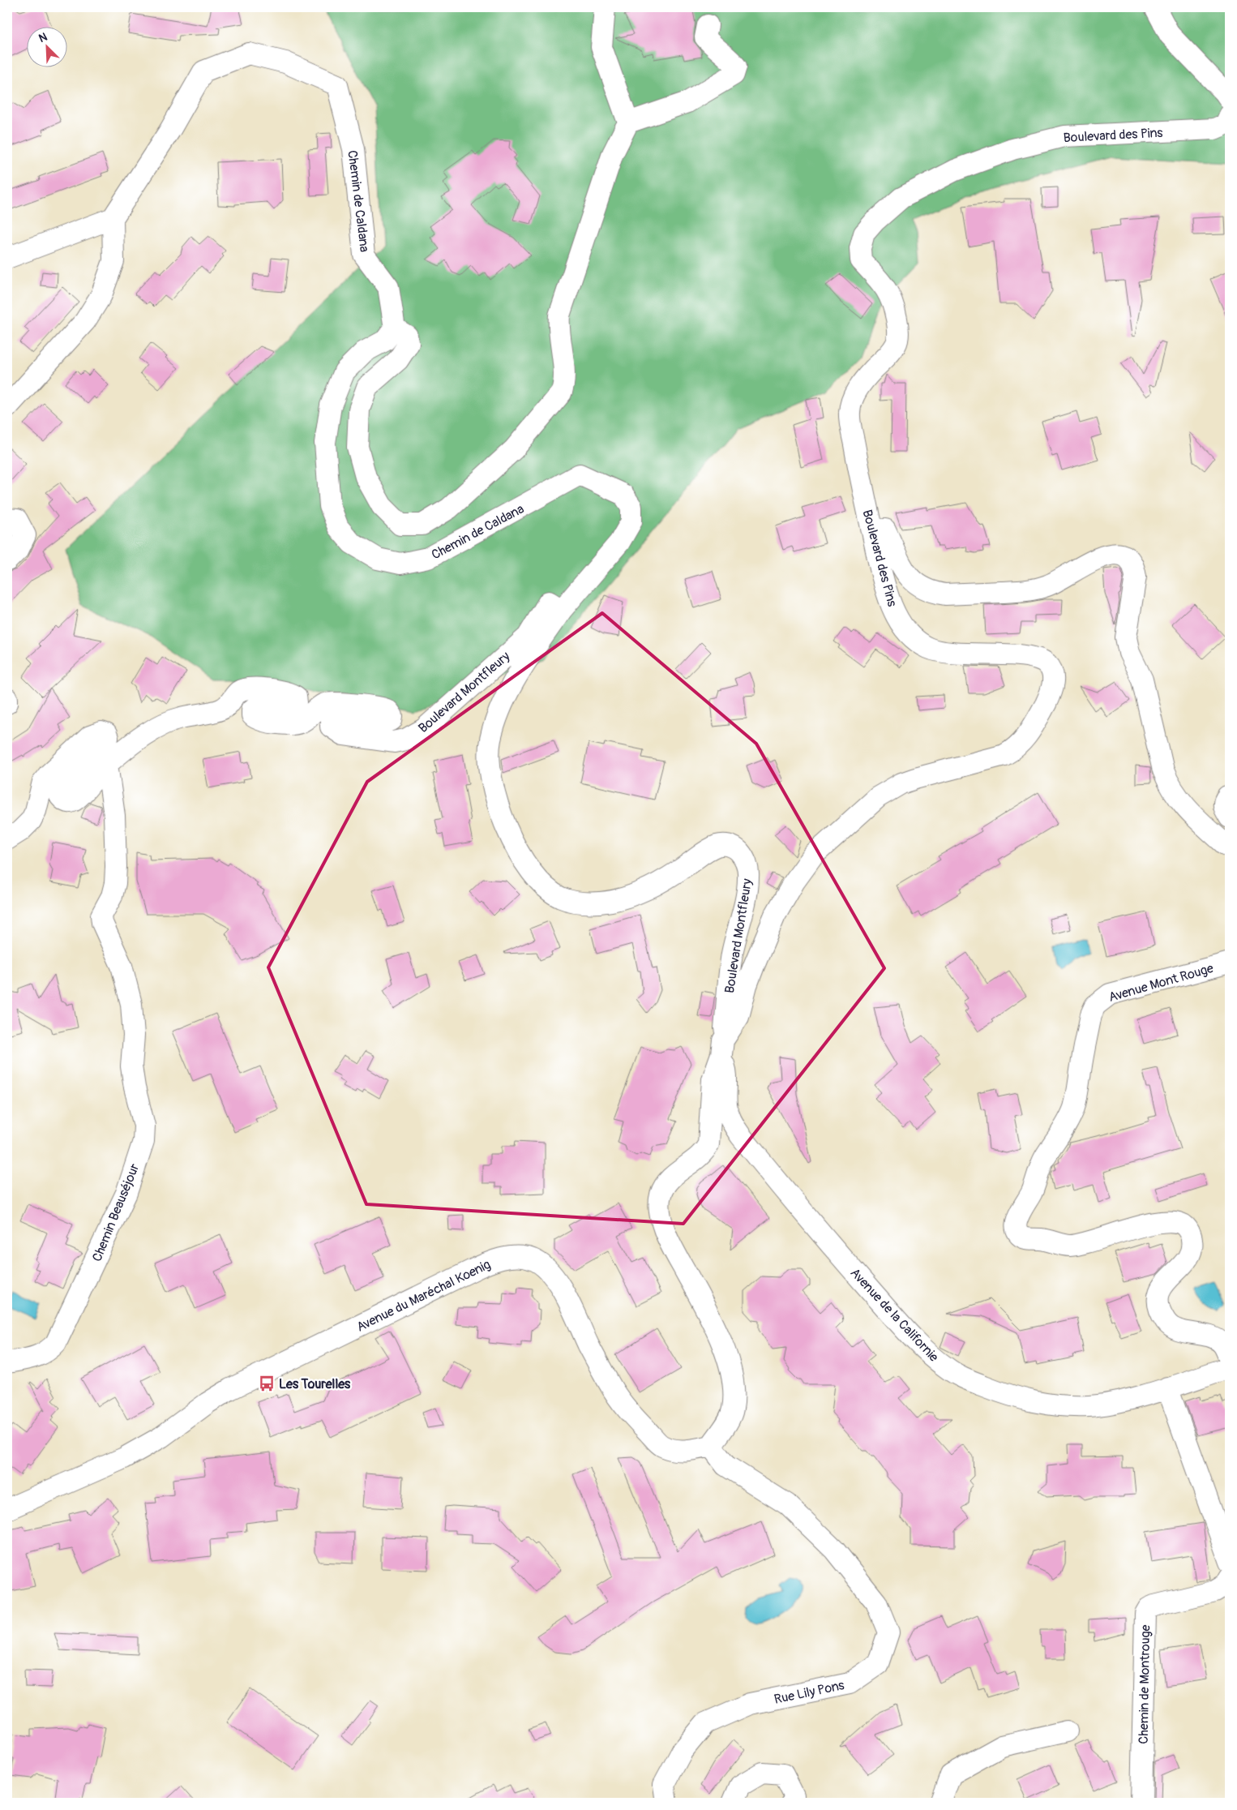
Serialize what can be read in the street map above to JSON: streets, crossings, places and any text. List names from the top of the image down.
{
  "streets": {
    "street": [
      "Boulevard des Pins",
      "Chemin de Caldana",
      "Boulevard Montfleury",
      "Avenue Mont Rouge",
      "Chemin Beauséjour",
      "Avenue du Maréchal Koenig",
      "Avenue de la Californie",
      "Chemin de Montrouge",
      "Rue Lily Pons"
    ]
  },
  "crossings": [
    ["Boulevard des Pins", "Boulevard Montfleury"],
    ["Boulevard des Pins", "Avenue de la Californie"],
    ["Chemin de Caldana", "Boulevard Montfleury"],
    ["Boulevard Montfleury", "Chemin Beauséjour"],
    ["Boulevard Montfleury", "Avenue de la Californie"],
    ["Avenue du Maréchal Koenig", "Rue Lily Pons"]
  ],
  "places": {
    "bus stop": ["Les Tourelles"]
  },
  "north": "top left"
}
